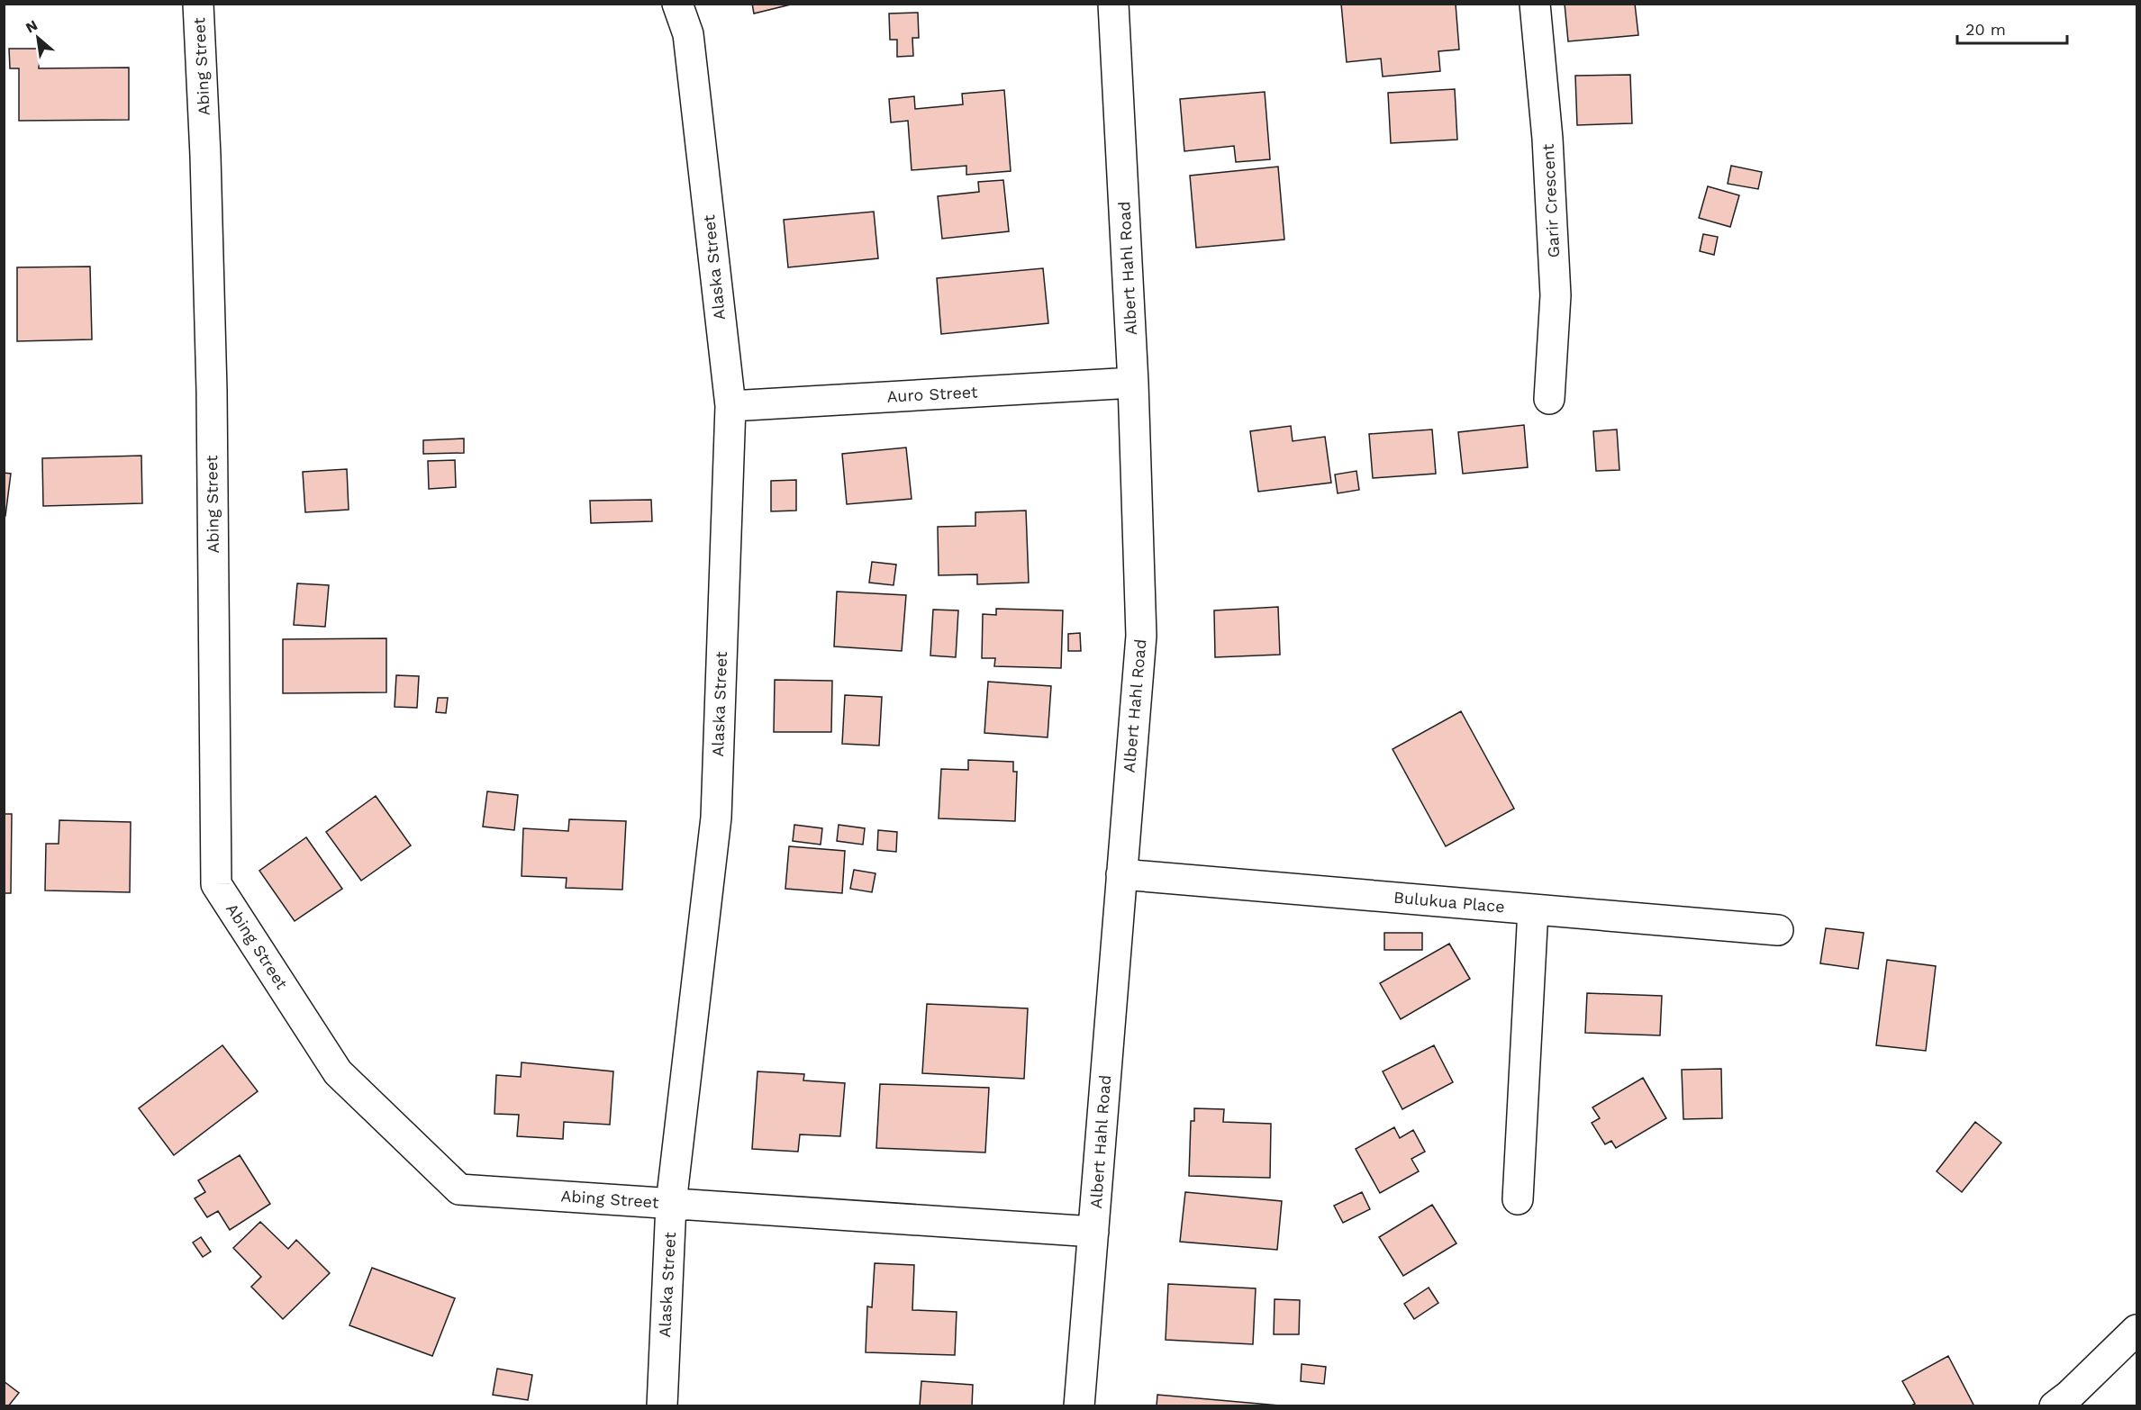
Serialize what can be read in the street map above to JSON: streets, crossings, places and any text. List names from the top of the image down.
{
  "streets": {
    "street": [
      "Abing Street",
      "Garir Crescent",
      "Alaska Street",
      "Albert Hahl Road",
      "Auro Street",
      "Bulukua Place"
    ]
  },
  "crossings": [
    ["Abing Street", "Alaska Street"],
    ["Abing Street", "Albert Hahl Road"],
    ["Alaska Street", "Auro Street"],
    ["Albert Hahl Road", "Auro Street"],
    ["Albert Hahl Road", "Bulukua Place"]
  ],
  "scale_bar": "20 m",
  "north": "top left"
}
